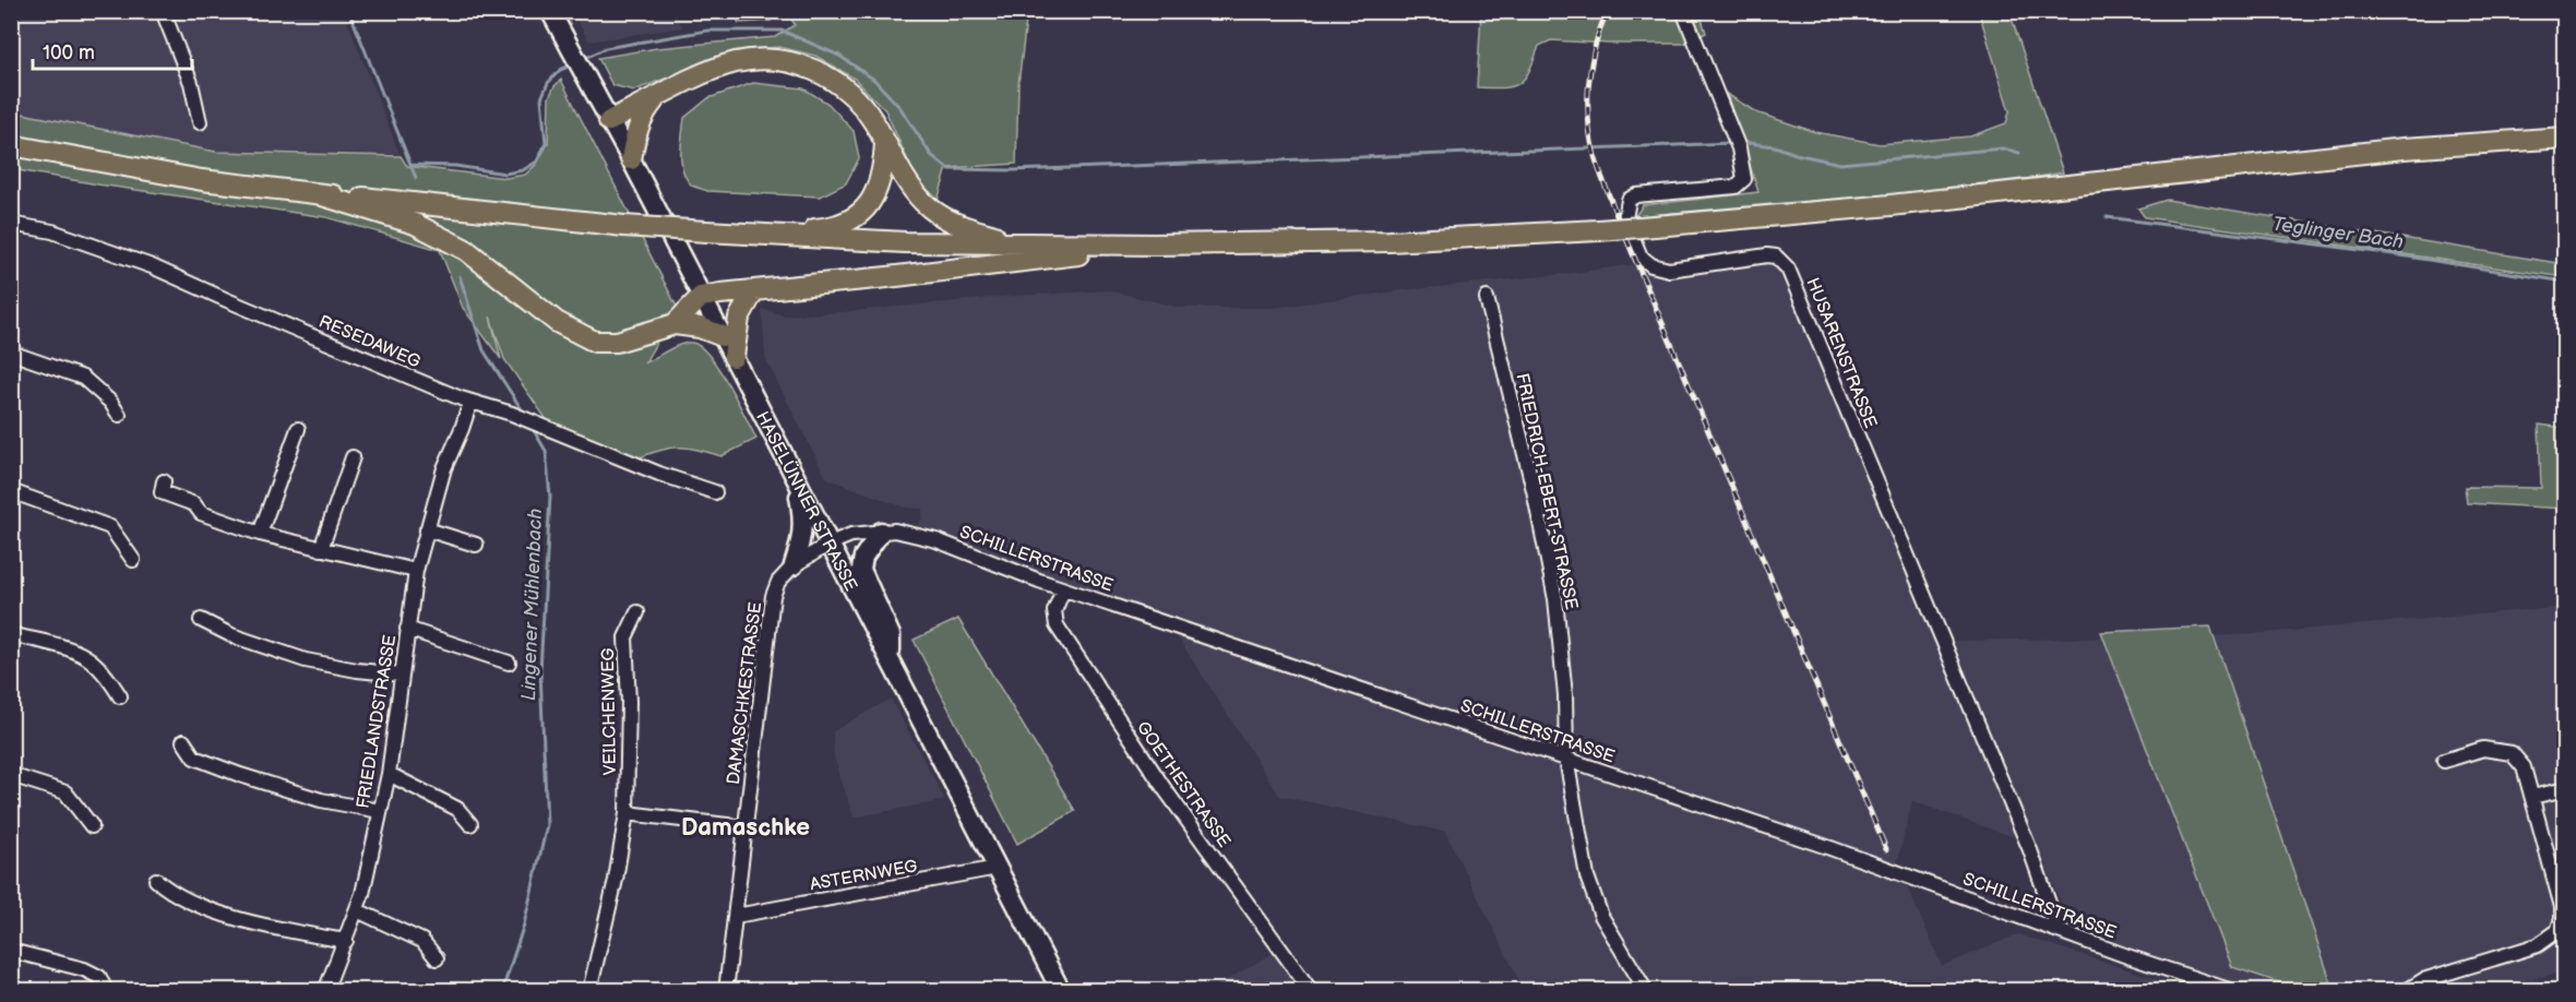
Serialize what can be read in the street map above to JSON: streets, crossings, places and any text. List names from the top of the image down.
{
  "streets": {
    "street": [
      "RESEDAWEG",
      "HUSARENSTRASSE",
      "FRIEDRICH-EBERT-STRASSE",
      "HASELÜNNER STRASSE",
      "SCHILLERSTRASSE",
      "DAMASCHKESTRASSE",
      "VEILCHENWEG",
      "FRIEDLANDSTRASSE",
      "GOETHESTRASSE",
      "ASTERNWEG"
    ]
  },
  "crossings": [
    ["RESEDAWEG", "FRIEDLANDSTRASSE"],
    ["HUSARENSTRASSE", "SCHILLERSTRASSE"],
    ["FRIEDRICH-EBERT-STRASSE", "SCHILLERSTRASSE"],
    ["HASELÜNNER STRASSE", "SCHILLERSTRASSE"],
    ["HASELÜNNER STRASSE", "DAMASCHKESTRASSE"],
    ["HASELÜNNER STRASSE", "ASTERNWEG"],
    ["SCHILLERSTRASSE", "DAMASCHKESTRASSE"],
    ["SCHILLERSTRASSE", "GOETHESTRASSE"],
    ["DAMASCHKESTRASSE", "ASTERNWEG"]
  ],
  "districts": ["Damaschke"],
  "water": ["Teglinger Bach", "Lingener Mühlenbach"],
  "scale_bar": "100 m"
}
